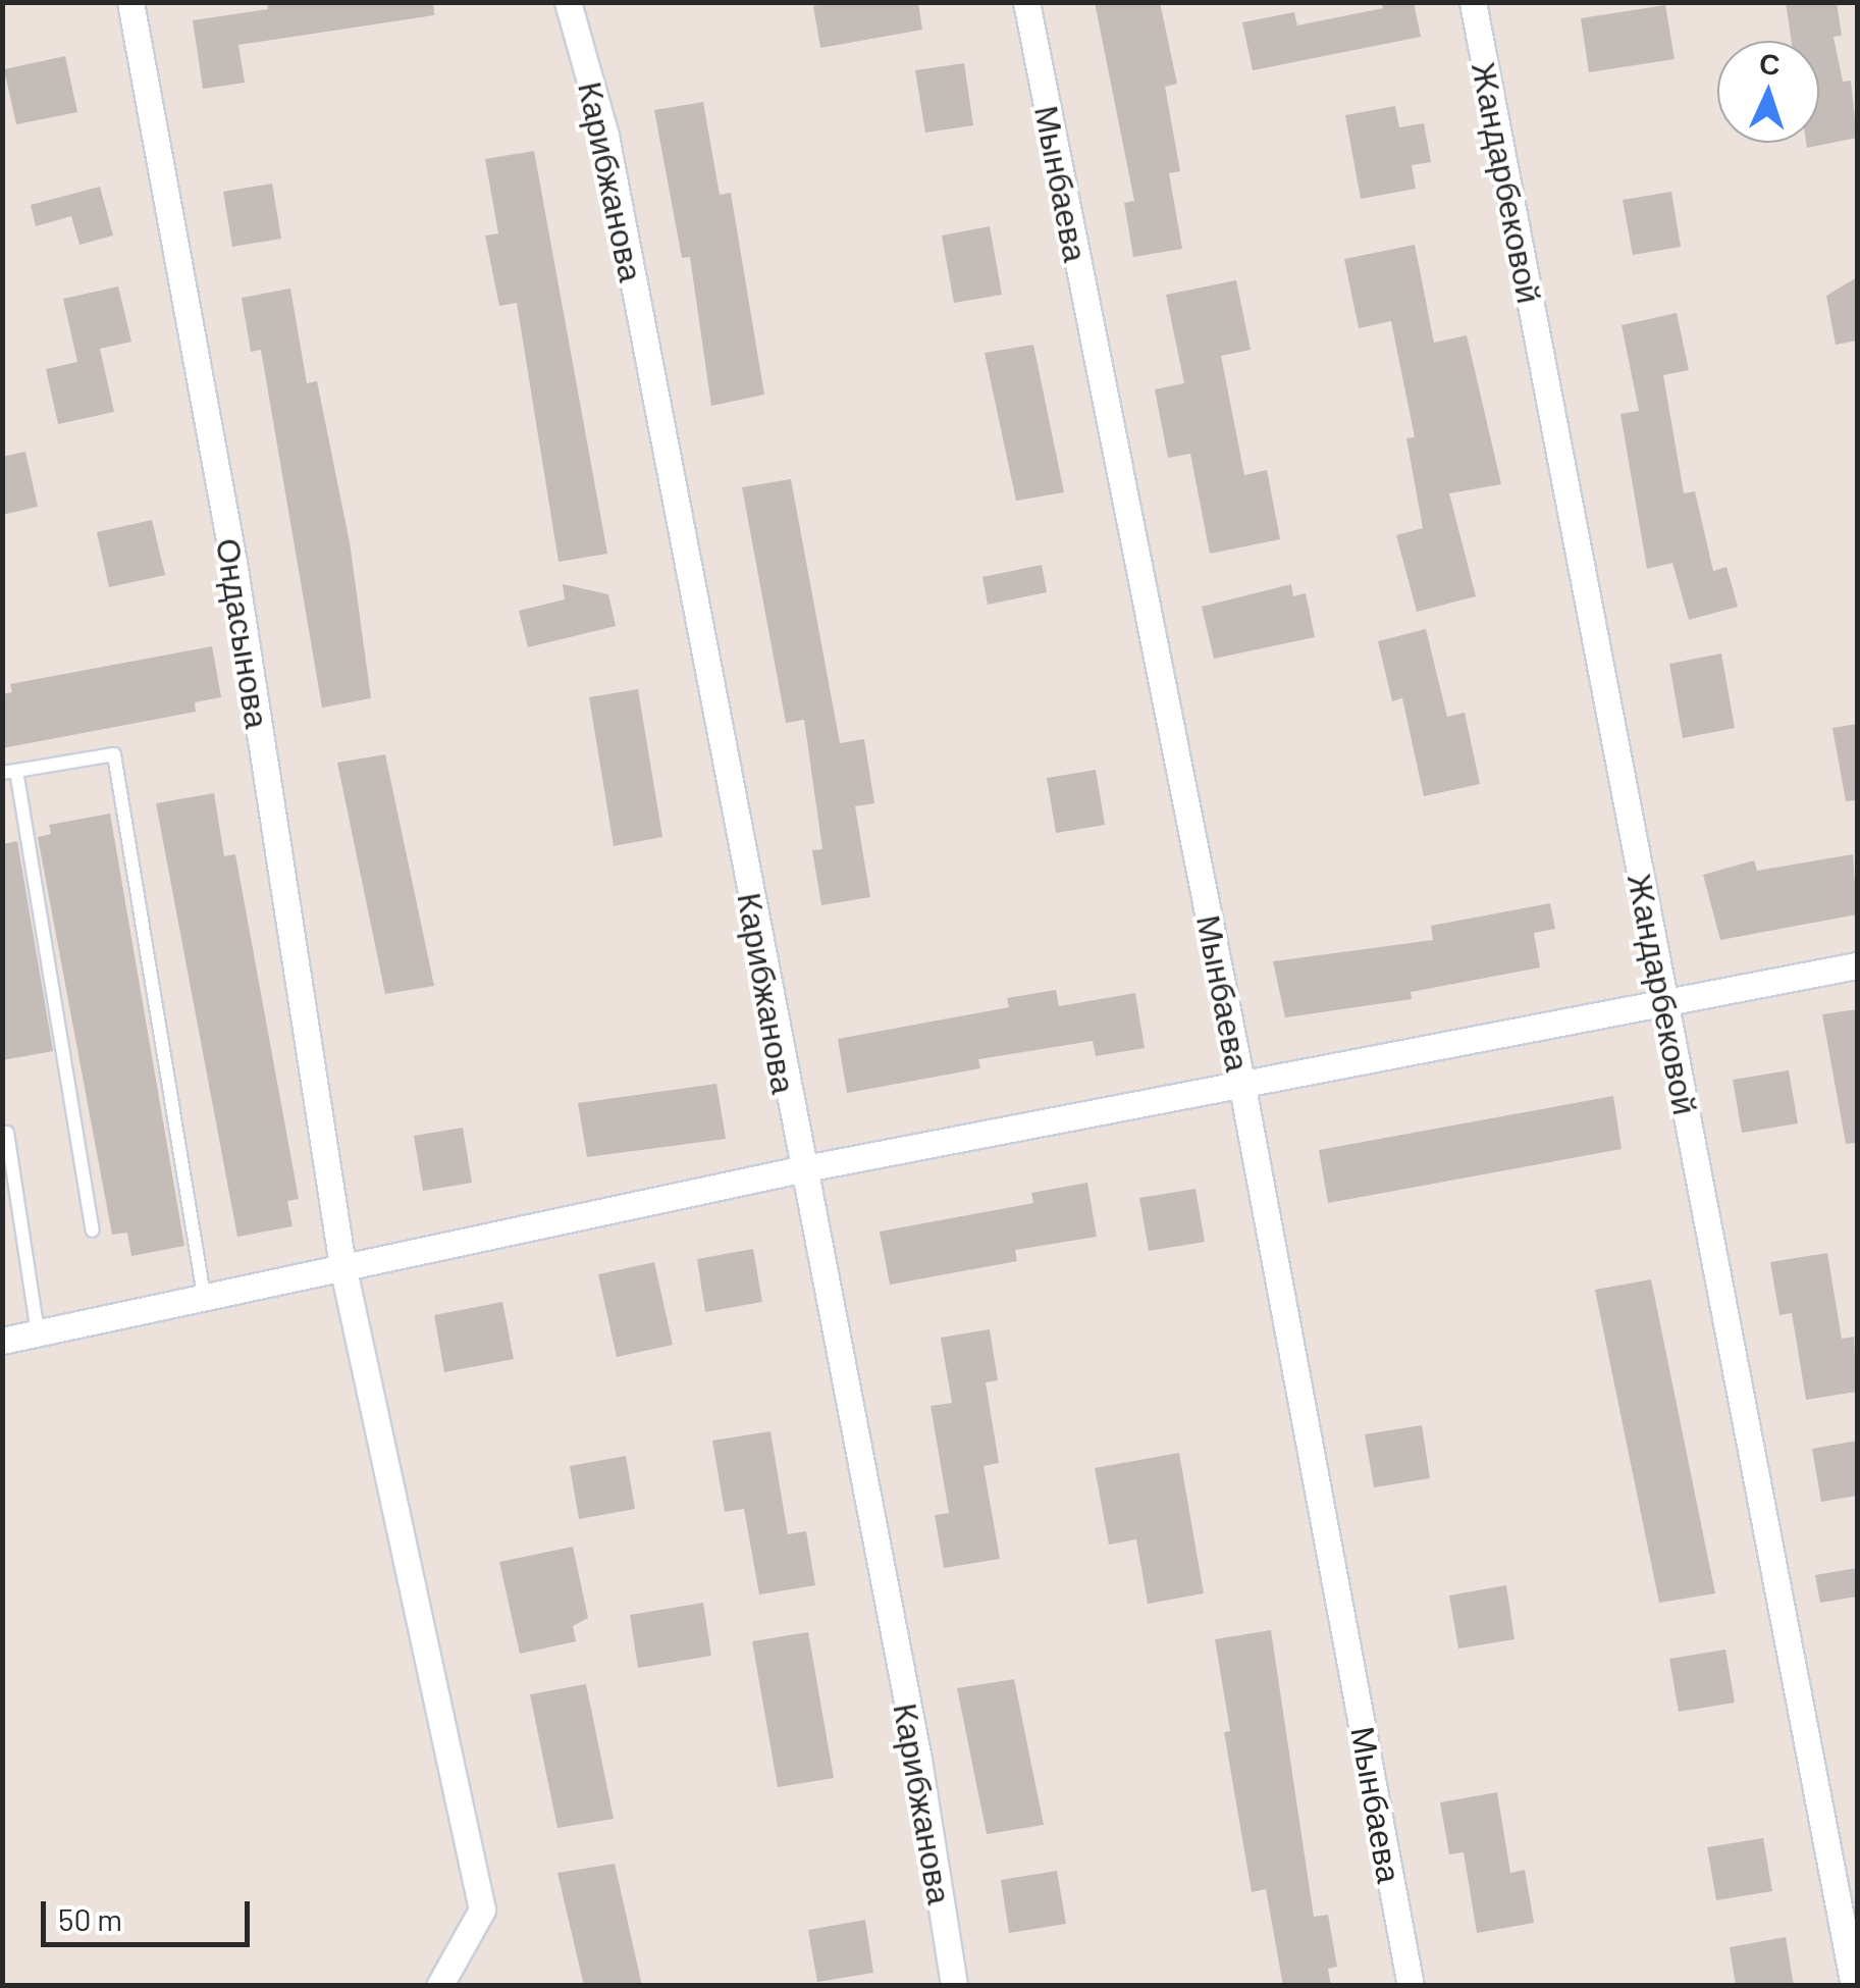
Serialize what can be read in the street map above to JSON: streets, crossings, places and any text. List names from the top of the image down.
{
  "streets": {
    "street": [
      "Карибжанова",
      "Жандарбековой",
      "Мынбаева",
      "Ондасынова"
    ]
  },
  "scale_bar": "50 m",
  "north": "top"
}
